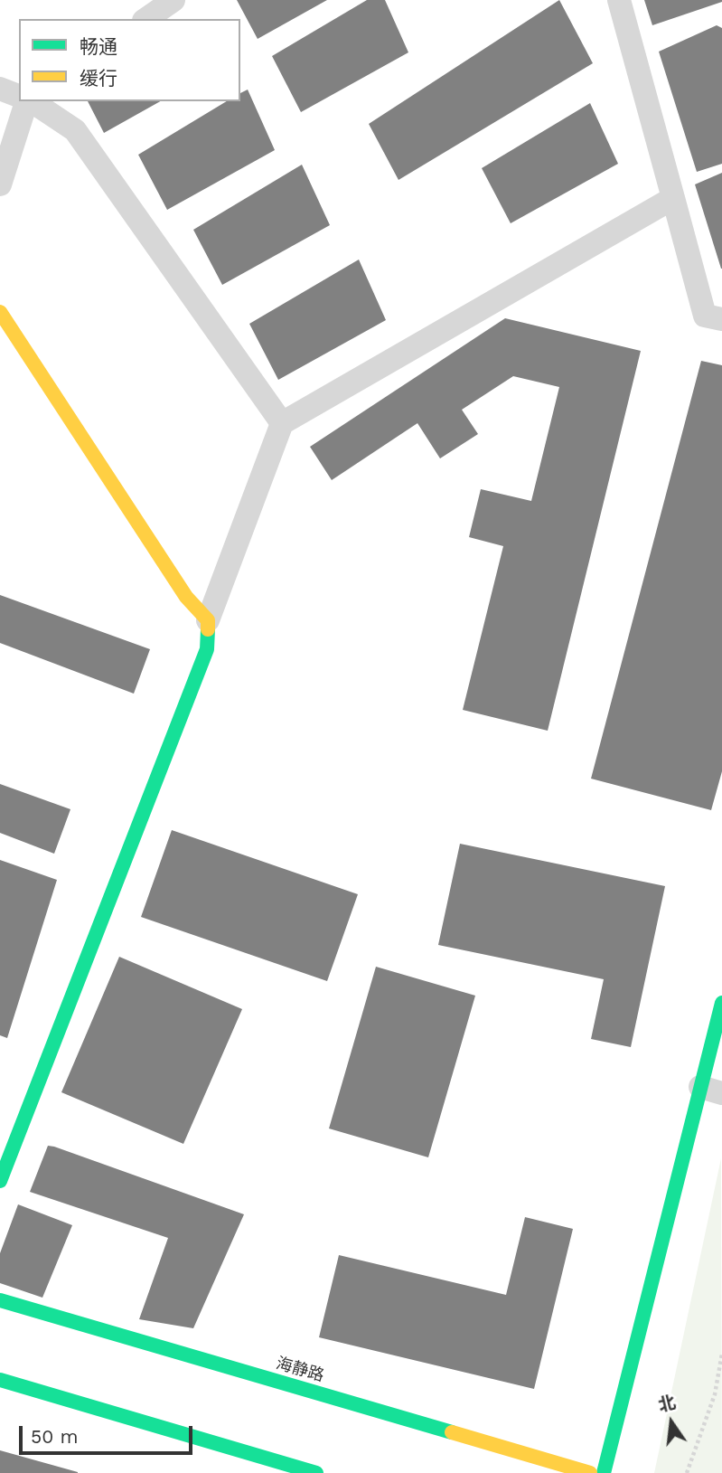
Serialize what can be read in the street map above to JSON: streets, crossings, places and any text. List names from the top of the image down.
{
  "streets": {
    "street": ["海静路"]
  },
  "legend": ["畅通", "缓行"],
  "scale_bar": "50 m",
  "north": "top"
}
